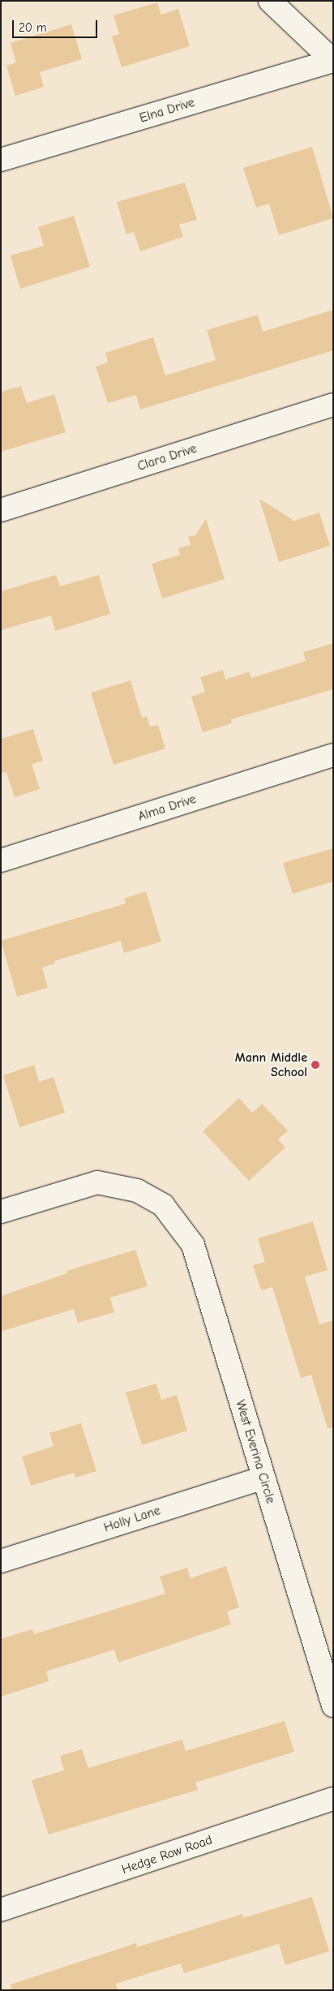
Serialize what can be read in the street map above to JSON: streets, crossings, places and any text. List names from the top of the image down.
{
  "streets": {
    "street": [
      "Elna Drive",
      "Clara Drive",
      "Alma Drive",
      "West Everina Circle",
      "Holly Lane",
      "Hedge Row Road"
    ]
  },
  "crossings": [
    ["West Everina Circle", "Holly Lane"]
  ],
  "places": ["Mann Middle School"],
  "scale_bar": "20 m"
}
